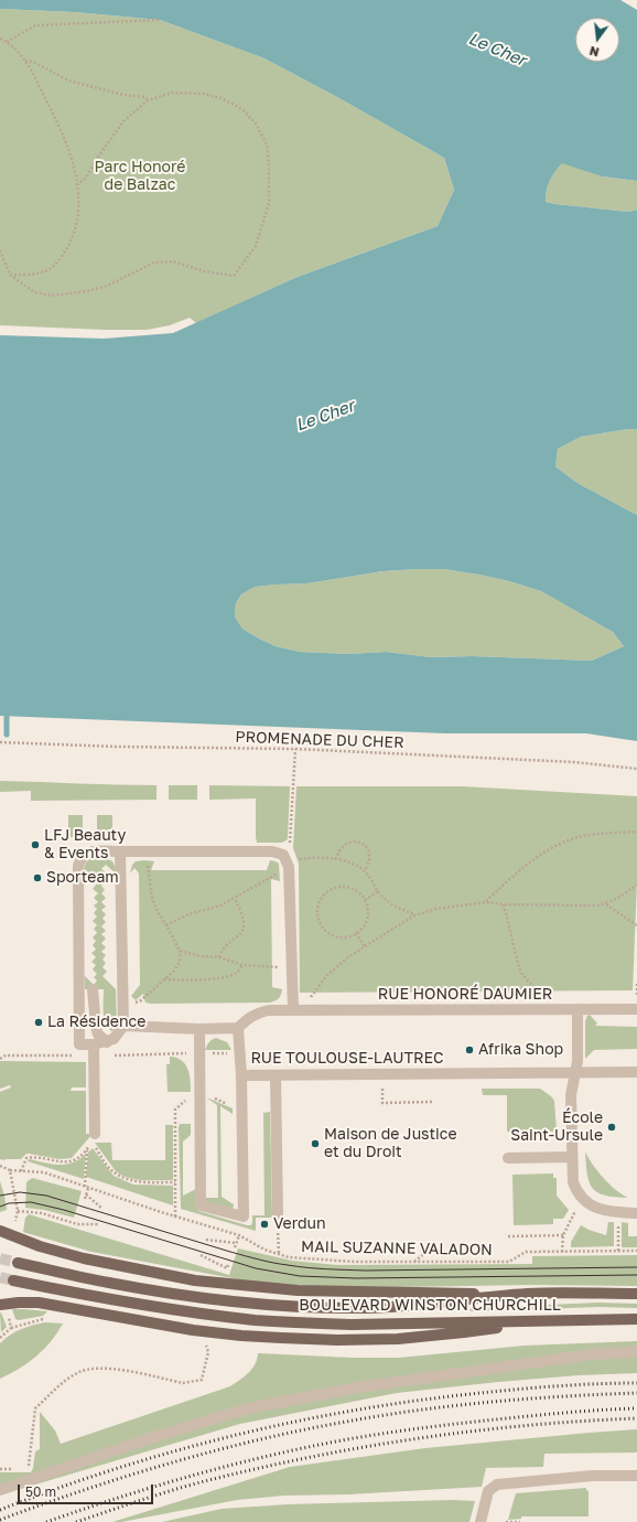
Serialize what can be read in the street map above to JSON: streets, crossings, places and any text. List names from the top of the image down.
{
  "streets": {
    "main road": ["BOULEVARD WINSTON CHURCHILL"],
    "street": ["RUE HONORÉ DAUMIER", "RUE TOULOUSE-LAUTREC"],
    "path": ["PROMENADE DU CHER", "MAIL SUZANNE VALADON"]
  },
  "water": ["Le Cher"],
  "parks": ["Parc Honoré de Balzac"],
  "places": [
    "LFJ Beauty & Events",
    "Sporteam",
    "La Résidence",
    "Afrika Shop",
    "École Saint-Ursule",
    "Maison de Justice et du Droit",
    "Verdun"
  ],
  "scale_bar": "50 m",
  "north": "bottom"
}
